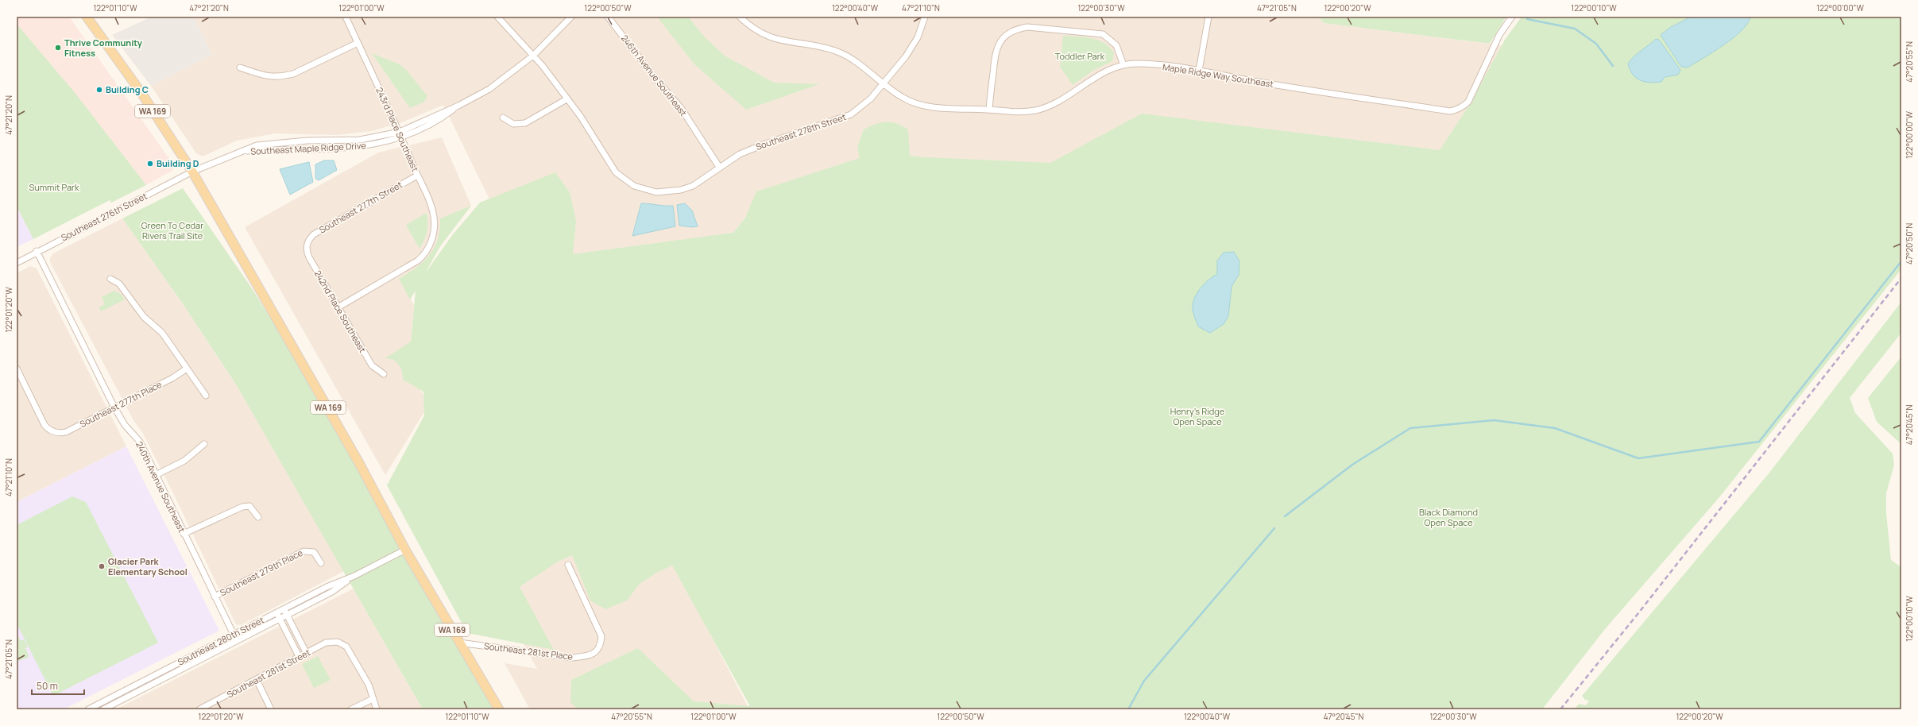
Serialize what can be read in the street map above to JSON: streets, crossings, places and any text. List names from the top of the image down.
{
  "streets": {
    "main road": ["WA 169"],
    "street": [
      "246th Avenue Southeast",
      "Maple Ridge Way Southeast",
      "243rd Place Southeast",
      "Southeast 278th Street",
      "Southeast Maple Ridge Drive",
      "Southeast 277th Street",
      "Southeast 276th Street",
      "242nd Place Southeast",
      "Southeast 277th Place",
      "240th Avenue Southeast",
      "Southeast 279th Place",
      "Southeast 280th Street",
      "Southeast 281st Place",
      "Southeast 281st Street"
    ]
  },
  "crossings": [
    ["246th Avenue Southeast", "Southeast 278th Street"],
    ["Maple Ridge Way Southeast", "Southeast 278th Street"],
    ["WA 169", "Southeast Maple Ridge Drive"],
    ["WA 169", "Southeast 276th Street"],
    ["WA 169", "Southeast 280th Street"],
    ["WA 169", "Southeast 281st Place"],
    ["243rd Place Southeast", "Southeast Maple Ridge Drive"],
    ["243rd Place Southeast", "Southeast 277th Street"],
    ["243rd Place Southeast", "242nd Place Southeast"],
    ["Southeast Maple Ridge Drive", "Southeast 276th Street"],
    ["Southeast 277th Street", "242nd Place Southeast"],
    ["Southeast 276th Street", "240th Avenue Southeast"],
    ["Southeast 277th Place", "240th Avenue Southeast"],
    ["240th Avenue Southeast", "Southeast 279th Place"],
    ["240th Avenue Southeast", "Southeast 280th Street"]
  ],
  "parks": [
    "Toddler Park",
    "Summit Park",
    "Green To Cedar Rivers Trail Site",
    "Henry's Ridge Open Space",
    "Black Diamond Open Space"
  ],
  "places": [
    "Thrive Community Fitness",
    "Building C",
    "Building D",
    "Glacier Park Elementary School"
  ],
  "scale_bar": "50 m",
  "coordinates": [
    "122°01'10\"W",
    "47°21'20\"N",
    "122°01'00\"W",
    "122°00'50\"W",
    "122°00'40\"W",
    "47°21'10\"N",
    "122°00'30\"W",
    "47°21'05\"N",
    "122°00'20\"W",
    "122°00'10\"W",
    "122°00'00\"W",
    "47°20'55\"N",
    "47°20'50\"N",
    "122°01'20\"W",
    "47°20'45\"N"
  ]
}
